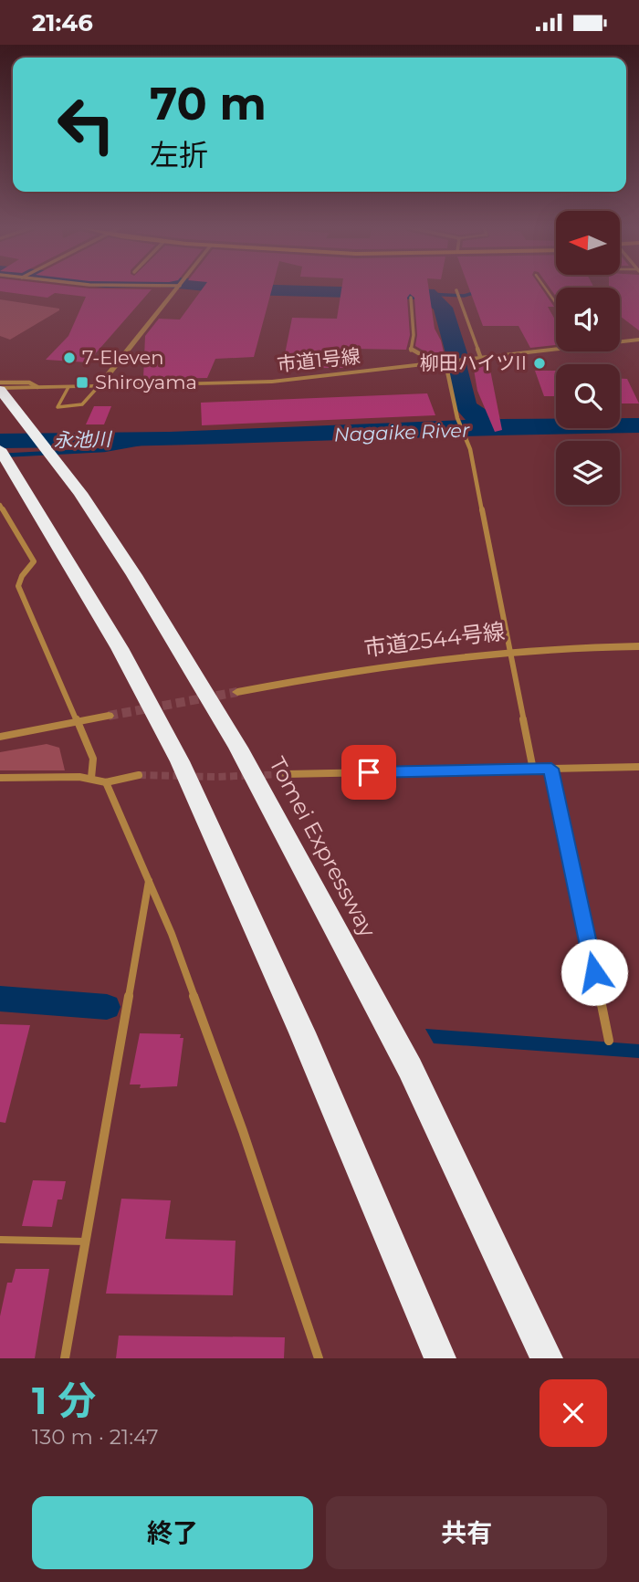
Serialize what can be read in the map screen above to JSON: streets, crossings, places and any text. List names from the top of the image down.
{
  "streets": {
    "highway": ["Tomei Expressway"],
    "street": ["市道1号線", "市道2544号線"]
  },
  "crossings": [
    ["市道1号線", "Tomei Expressway"]
  ],
  "water": ["Nagaike River", "永池川"],
  "places": {
    "other": ["7-Eleven", "柳田ハイツII"],
    "transit": ["Shiroyama"]
  },
  "north": "left",
  "page": {
    "status": "21:46",
    "turn": ["70 m", "左折"],
    "heading": ["1 分", "130 m · 21:47"],
    "buttons": ["終了", "共有"]
  }
}
